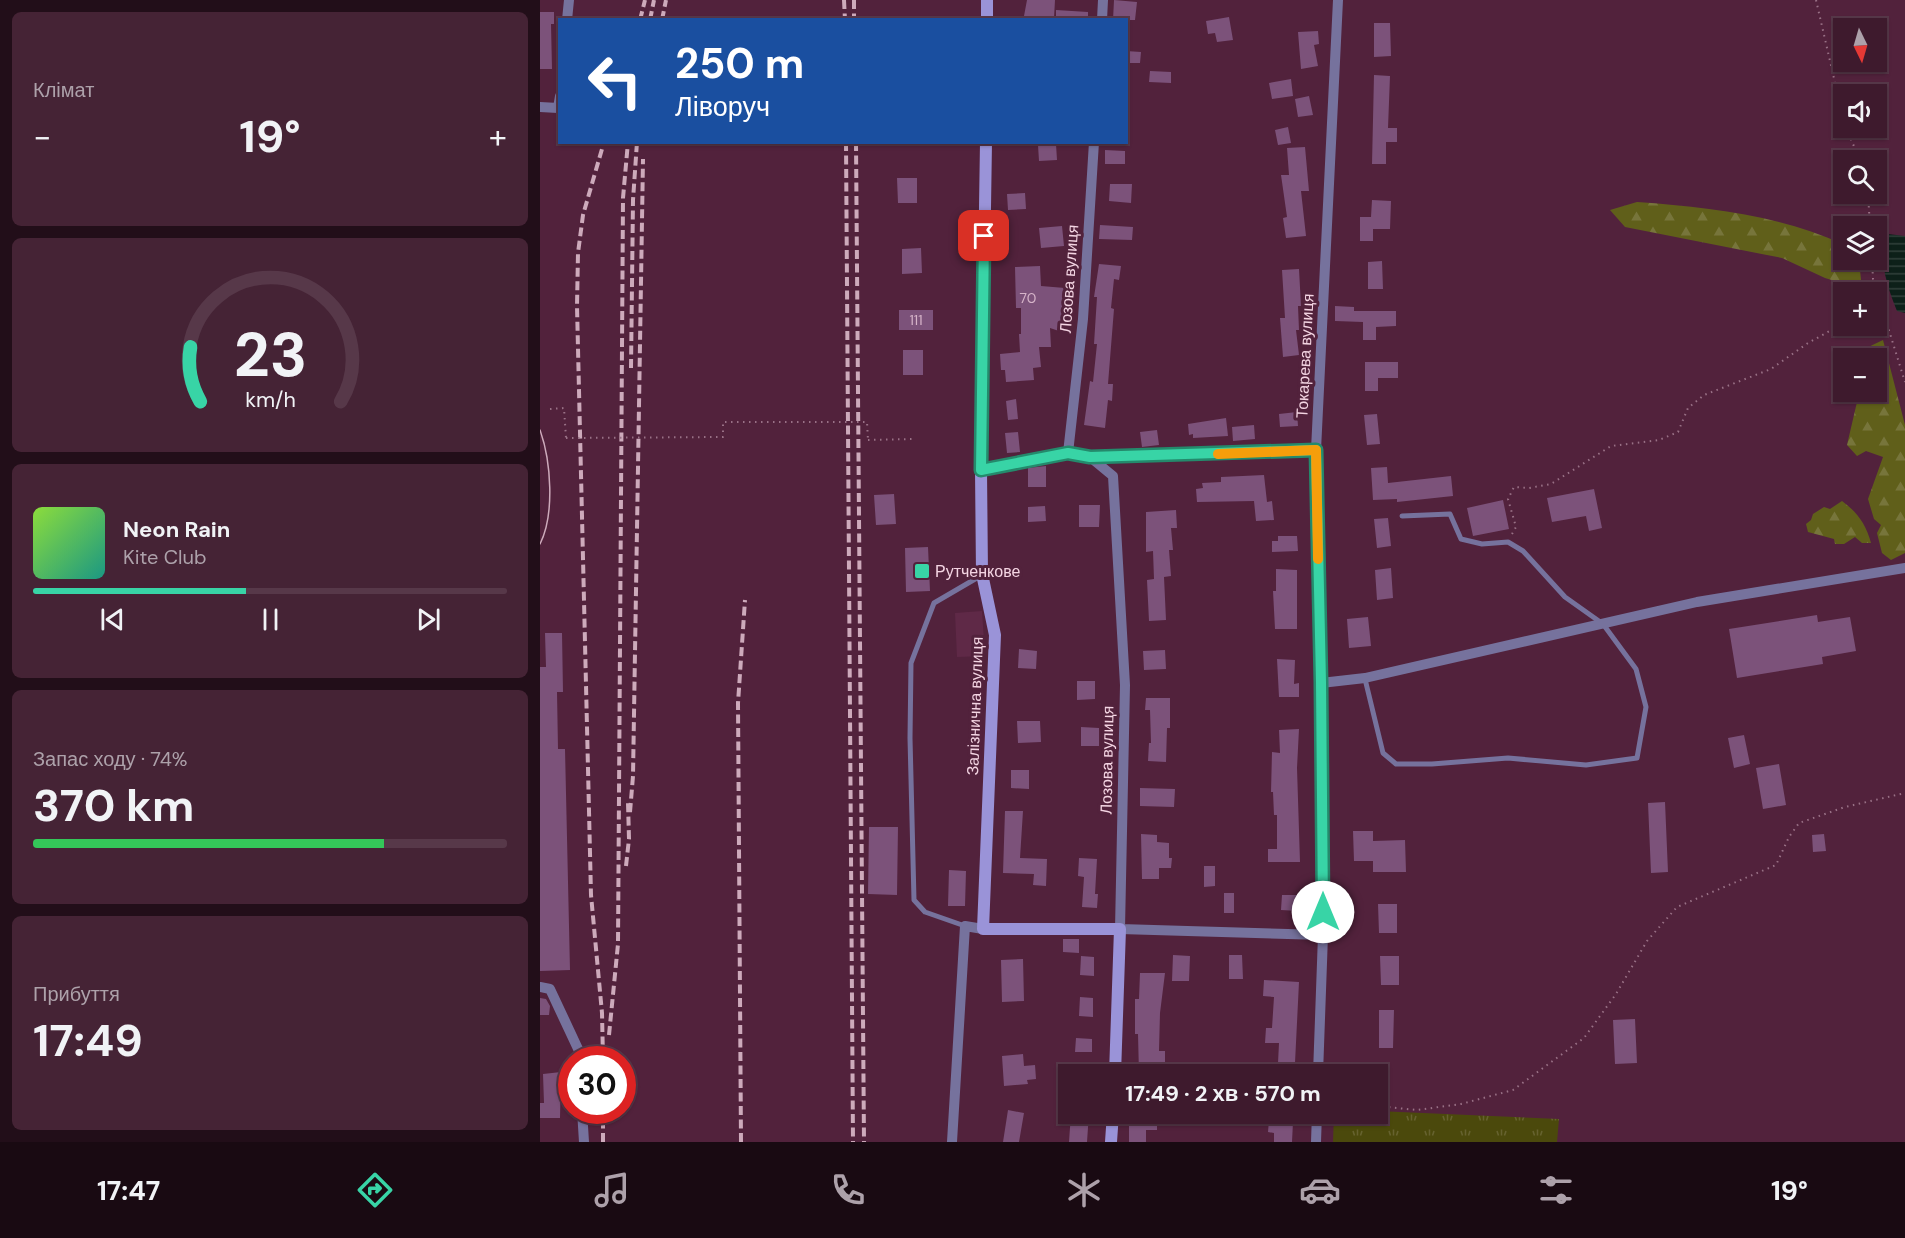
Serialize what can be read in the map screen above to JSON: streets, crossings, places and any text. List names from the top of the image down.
{
  "streets": {
    "main road": ["Лозова вулиця", "Залізнична вулиця"],
    "street": ["Токарева вулиця"]
  },
  "places": {
    "transit": ["Рутченкове"]
  },
  "house_numbers": ["70", "111"],
  "north": "bottom",
  "page": {
    "tile": [
      "Клімат",
      ["Запас ходу · 74%", "370 km"],
      ["Прибуття", "17:49"]
    ],
    "map_buttons": ["+", "−"],
    "turn": ["250 m", "Ліворуч"],
    "heat": ["−", "19°", "+"],
    "song": ["Neon Rain", "Kite Club"],
    "limit": "30",
    "trip": "17:49 · 2 хв · 570 m",
    "tabs": ["17:47", "19°"],
    "gauge": ["23", "km/h"]
  }
}
